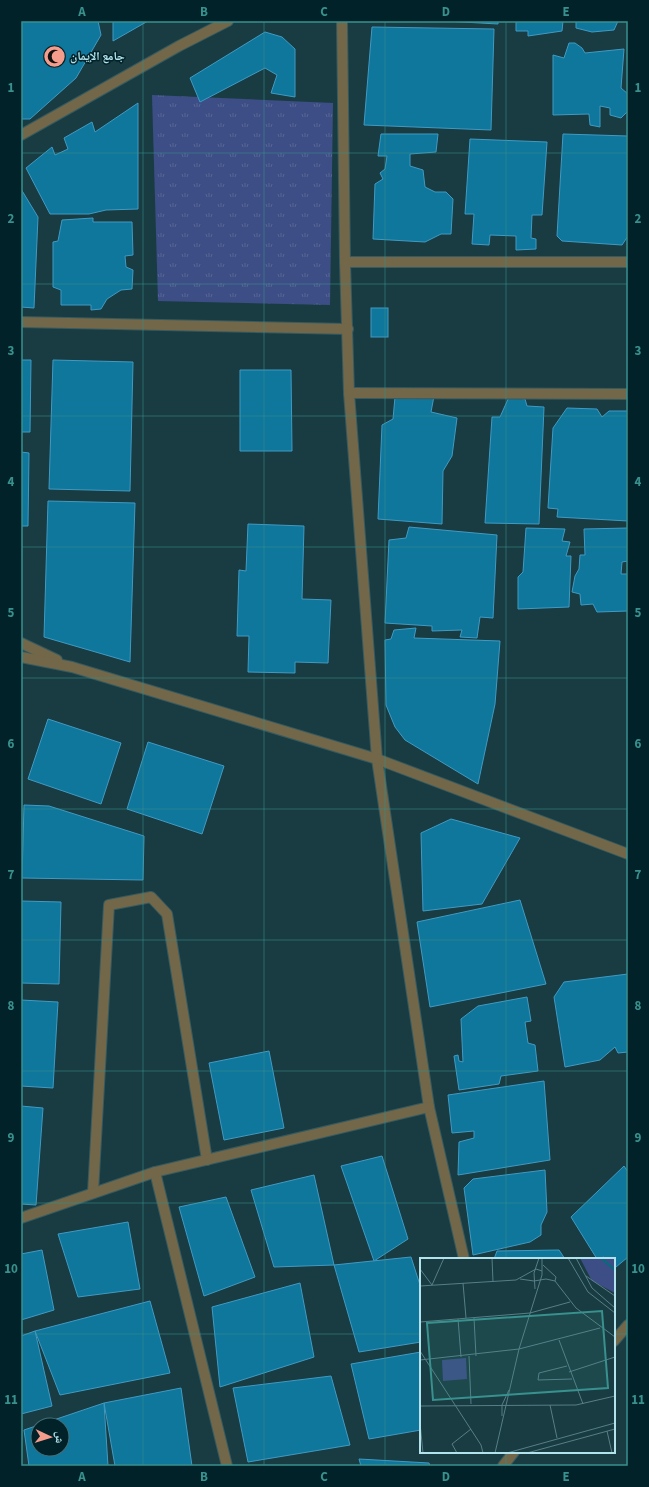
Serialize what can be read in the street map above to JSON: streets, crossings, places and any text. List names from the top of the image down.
{
  "places": {
    "mosque": ["جامع الإيمان"]
  },
  "north": "right",
  "grid": {
    "columns": [
      "A",
      "B",
      "C",
      "D",
      "E"
    ],
    "rows": [
      "1",
      "2",
      "3",
      "4",
      "5",
      "6",
      "7",
      "8",
      "9",
      "10",
      "11"
    ]
  }
}
